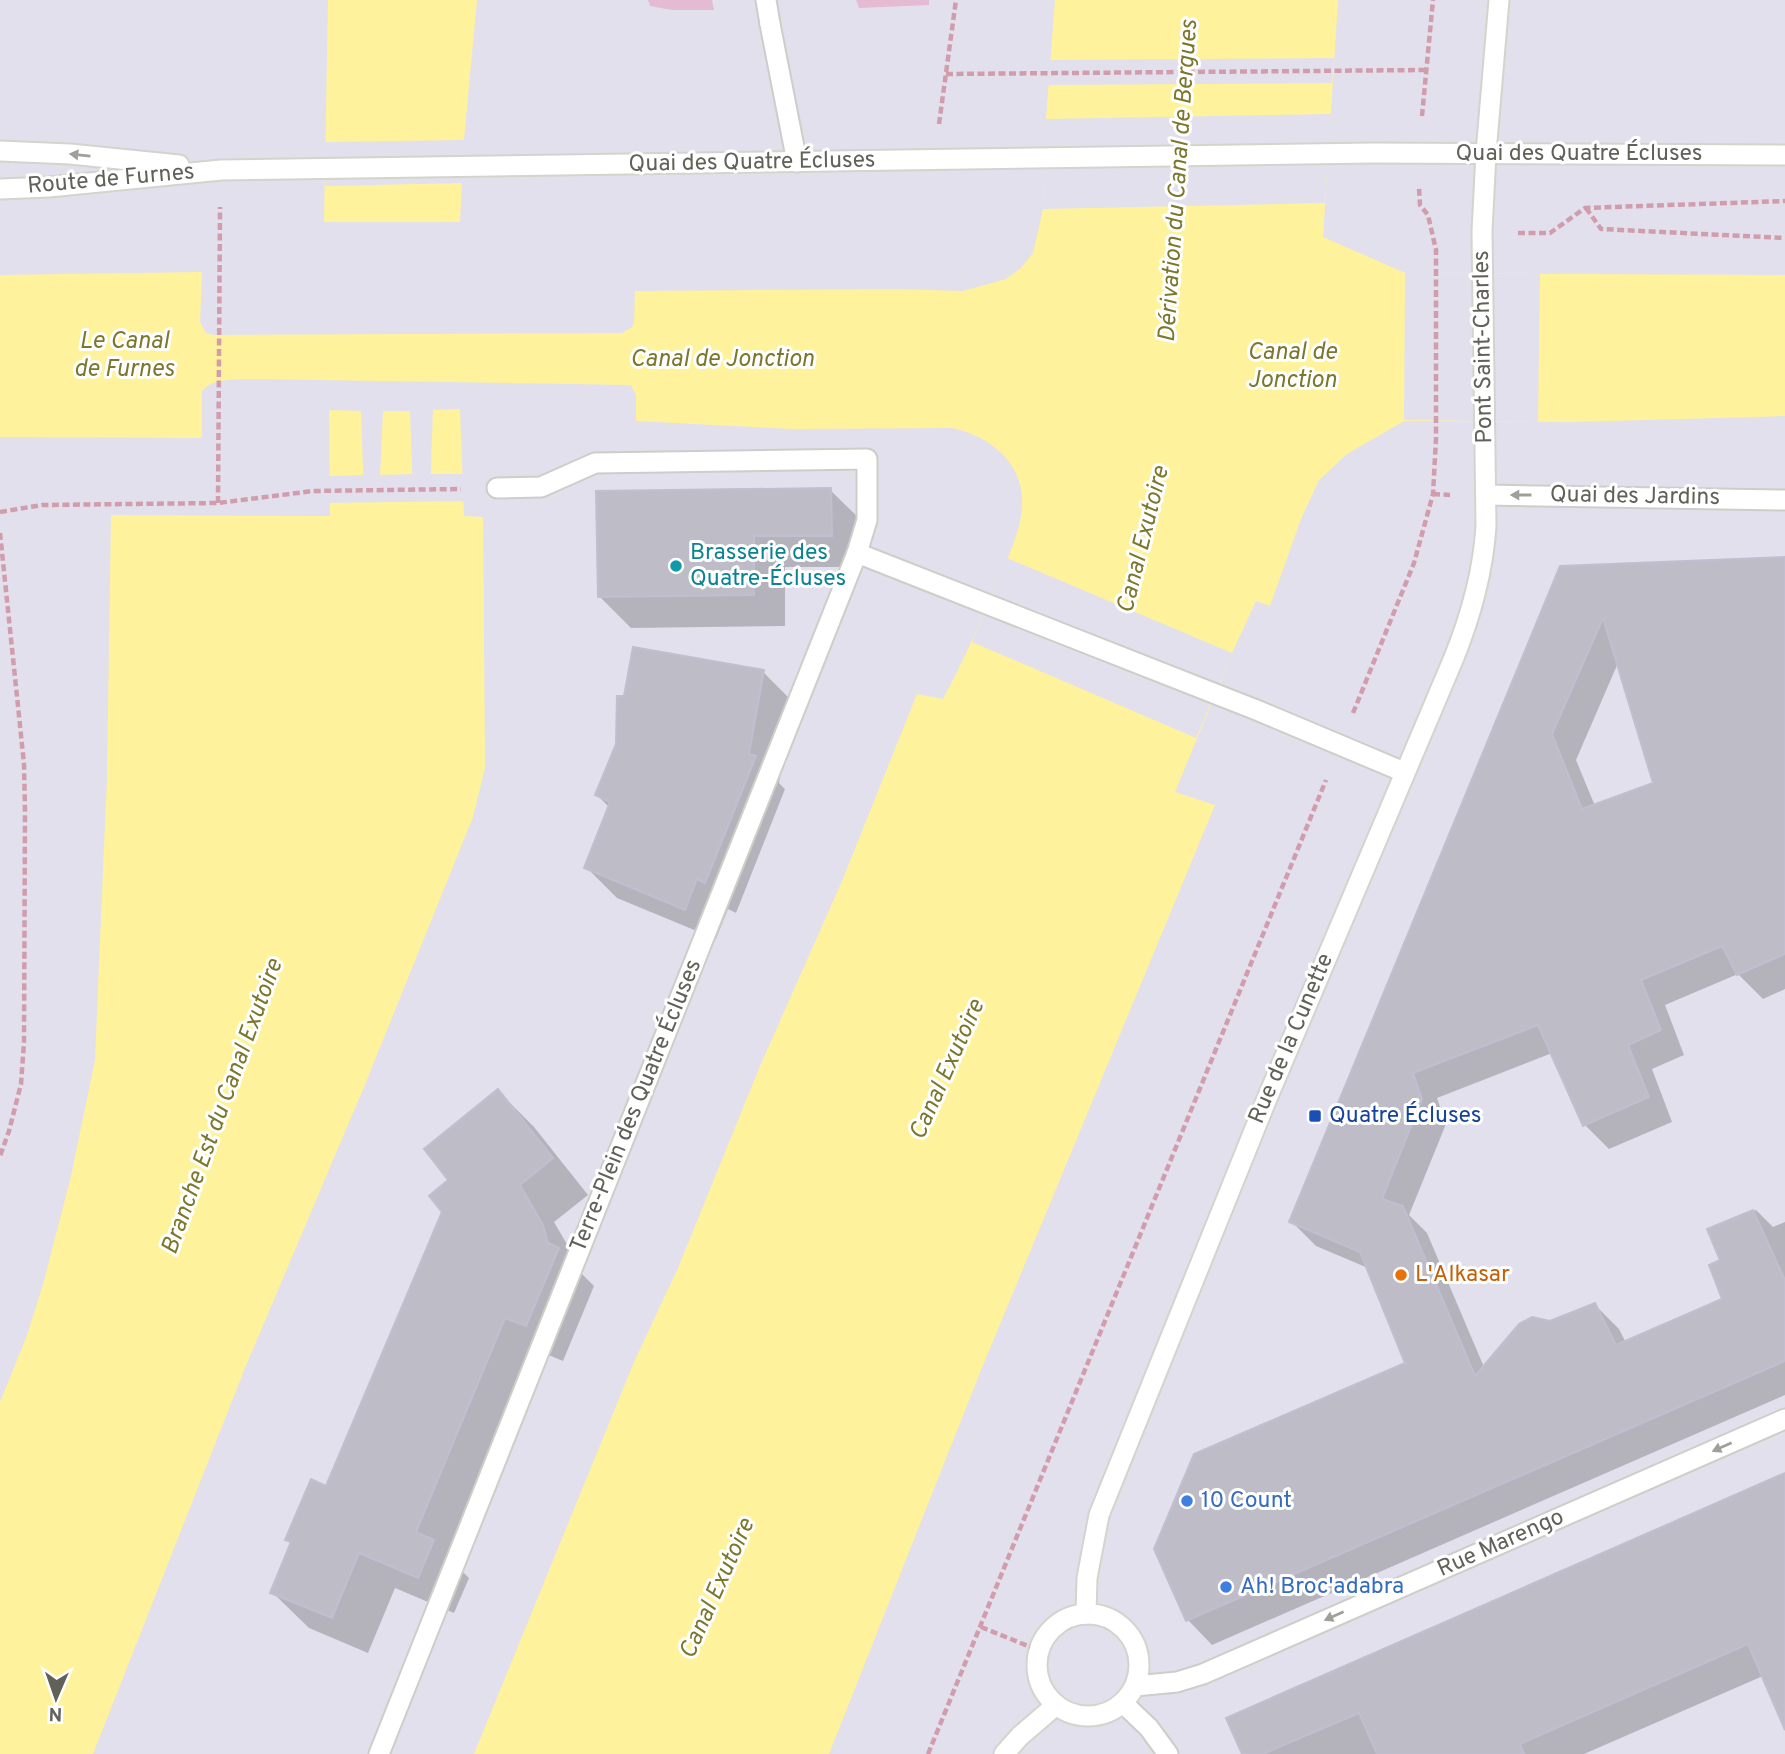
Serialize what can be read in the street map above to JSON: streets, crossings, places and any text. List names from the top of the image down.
{
  "streets": {
    "main road": [
      "Quai des Quatre Écluses",
      "Route de Furnes",
      "Pont Saint-Charles",
      "Quai des Jardins",
      "Rue de la Cunette",
      "Terre-Plein des Quatre Écluses",
      "Rue Marengo"
    ]
  },
  "crossings": [
    ["Quai des Quatre Écluses", "Route de Furnes"],
    ["Quai des Quatre Écluses", "Pont Saint-Charles"],
    ["Pont Saint-Charles", "Rue de la Cunette"],
    ["Quai des Jardins", "Rue de la Cunette"],
    ["Rue de la Cunette", "Rue Marengo"]
  ],
  "one_way": ["Quai des Jardins", "Rue Marengo"],
  "water": [
    "Dérivation du Canal de Bergues",
    "Le Canal de Furnes",
    "Canal de Jonction",
    "Canal Exutoire",
    "Branche Est du Canal Exutoire"
  ],
  "places": {
    "other": [
      "Brasserie des Quatre-Écluses",
      "L'Alkasar",
      "10 Count",
      "Ah! Broc'adabra"
    ],
    "transit": ["Quatre Écluses"]
  },
  "north": "bottom"
}
